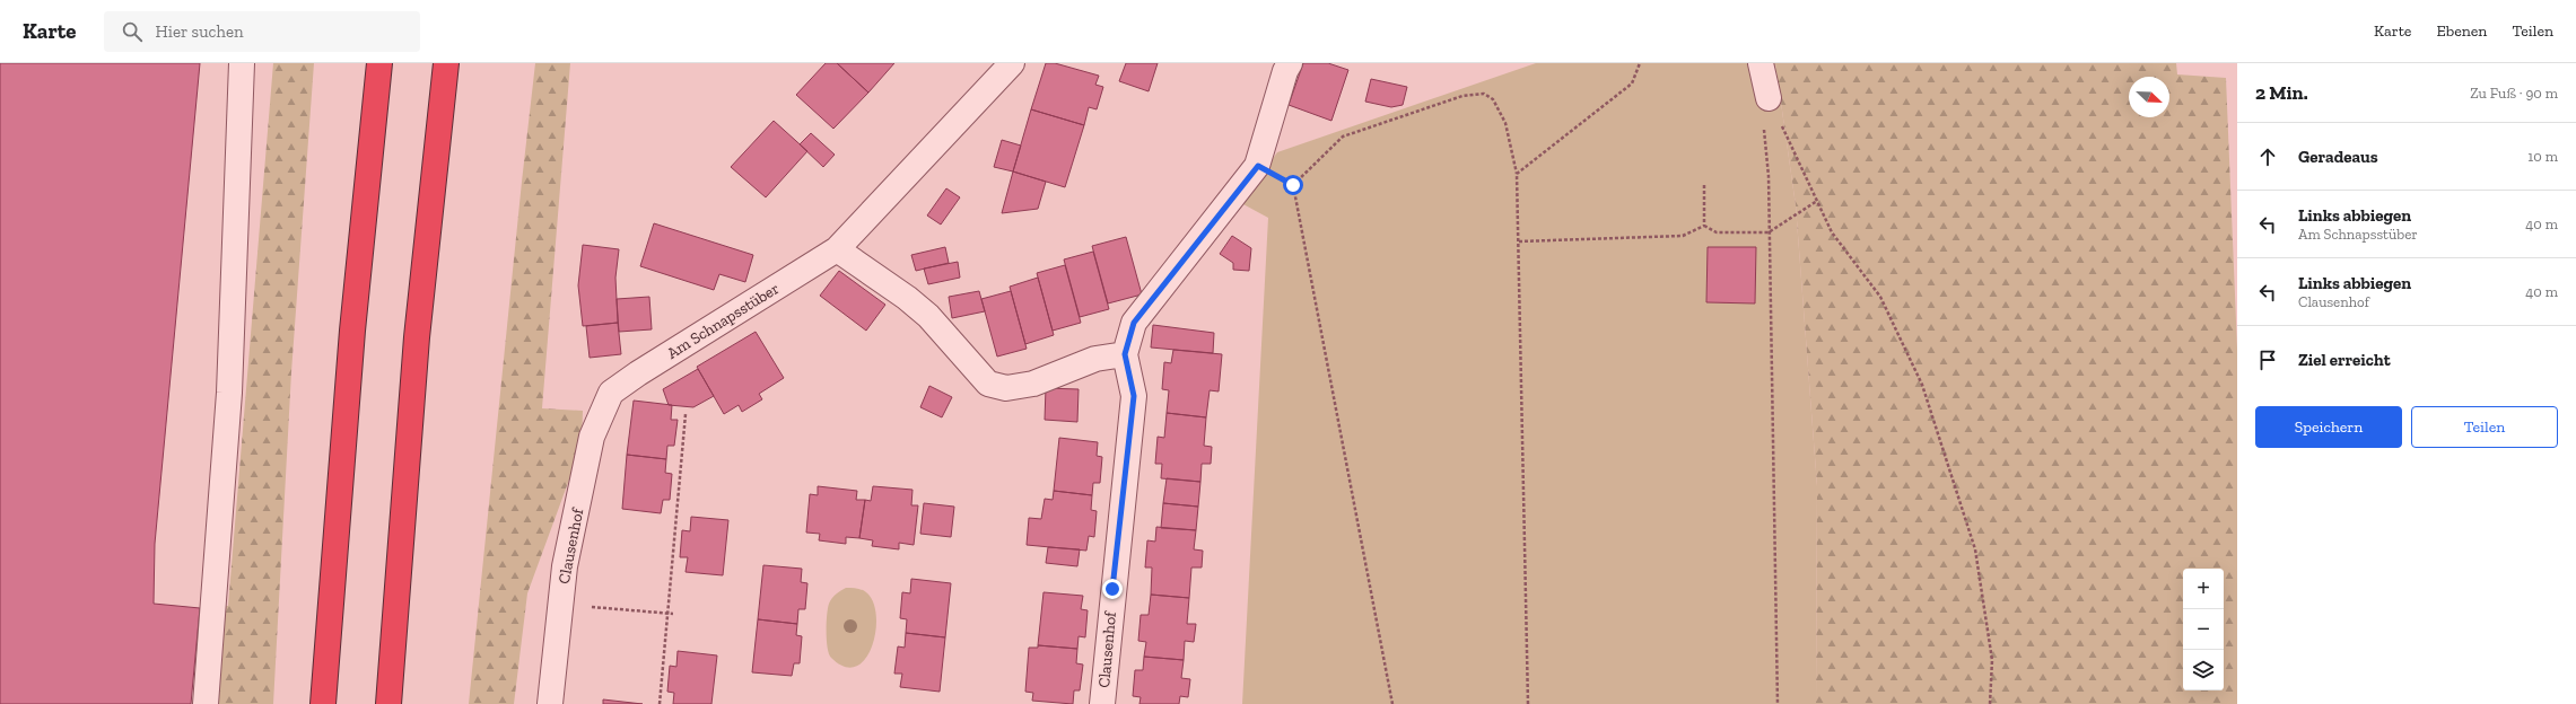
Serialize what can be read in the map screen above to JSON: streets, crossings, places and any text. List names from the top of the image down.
{
  "streets": {
    "street": ["Am Schnapsstüber", "Clausenhof"]
  },
  "crossings": [
    ["Am Schnapsstüber", "Clausenhof"]
  ],
  "north": "bottom right",
  "page": {
    "header": "Karte",
    "search": "Hier suchen",
    "nav": ["Karte", "Ebenen", "Teilen"],
    "heading": ["2 Min.", "Zu Fuß · 90 m"],
    "list": [
      ["Geradeaus", "10 m"],
      ["Links abbiegen", "Am Schnapsstüber", "40 m"],
      ["Links abbiegen", "Clausenhof", "40 m"],
      "Ziel erreicht"
    ],
    "buttons": ["Speichern", "Teilen"],
    "map_buttons": ["+", "−"]
  }
}
